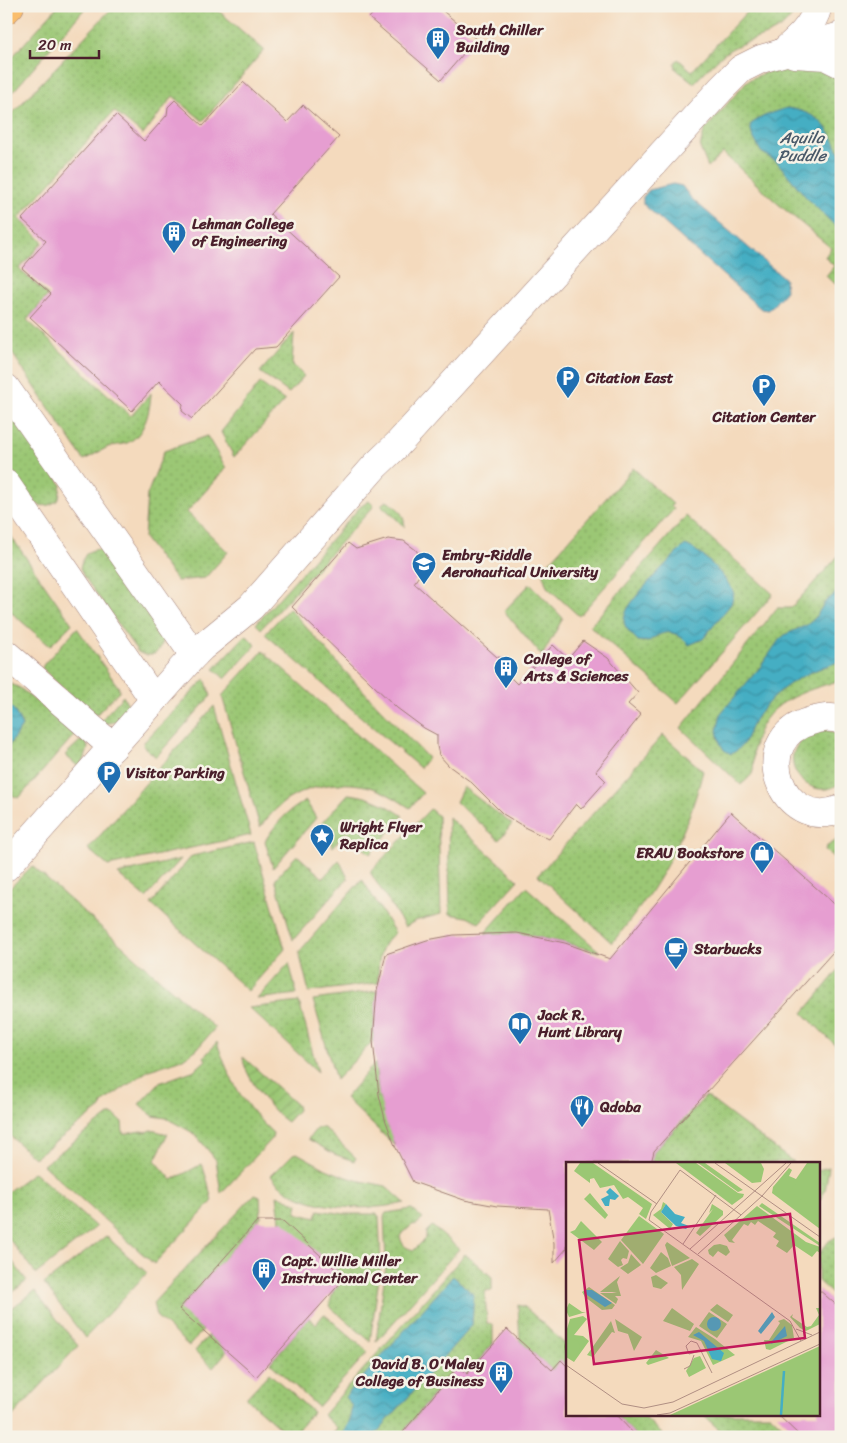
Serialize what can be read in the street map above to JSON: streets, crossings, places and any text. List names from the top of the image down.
{
  "water": ["Aquila Puddle"],
  "places": {
    "building": [
      "South Chiller Building",
      "Lehman College of Engineering",
      "College of Arts & Sciences",
      "Capt. Willie Miller Instructional Center",
      "David B. O'Maley College of Business"
    ],
    "parking": ["Citation East", "Citation Center", "Visitor Parking"],
    "school or university": ["Embry-Riddle Aeronautical University"],
    "place": ["Wright Flyer Replica"],
    "shop": ["ERAU Bookstore"],
    "cafe": ["Starbucks"],
    "library": ["Jack R. Hunt Library"],
    "restaurant": ["Qdoba"]
  },
  "scale_bar": "20 m"
}
